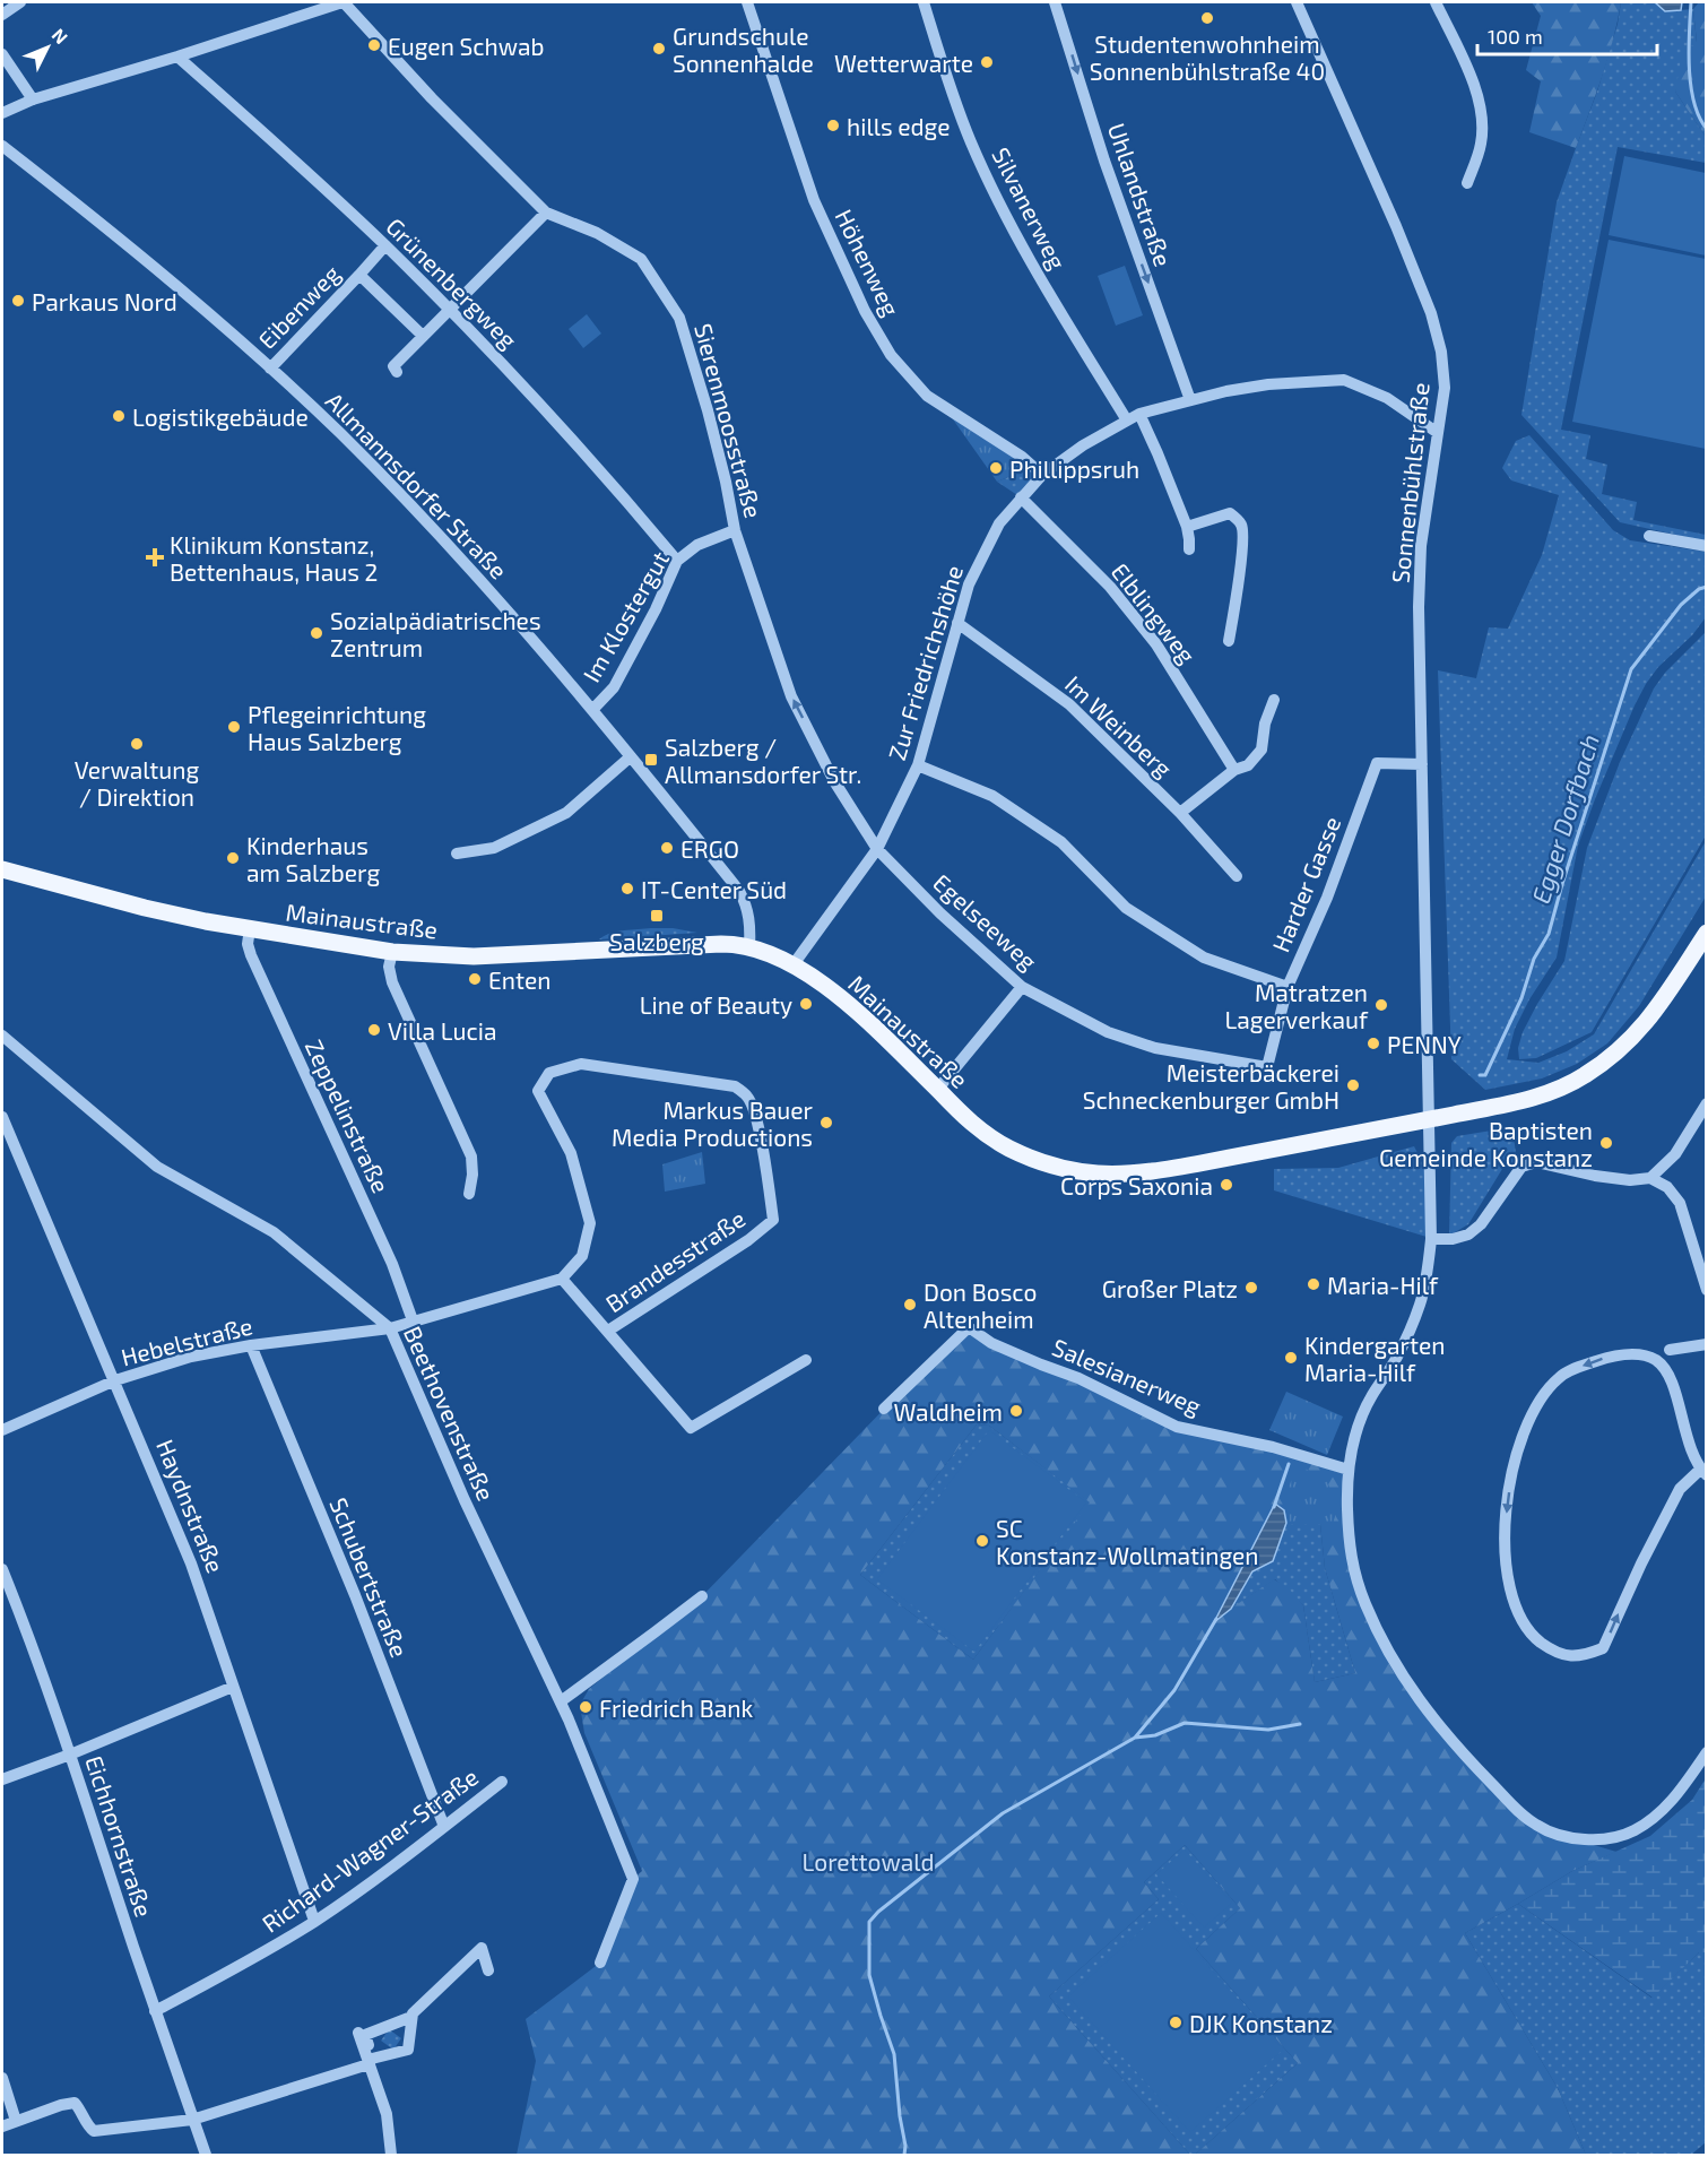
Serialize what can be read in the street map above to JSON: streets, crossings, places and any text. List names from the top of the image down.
{
  "streets": {
    "main road": ["Mainaustraße"],
    "street": [
      "Uhlandstraße",
      "Silvanerweg",
      "Höhenweg",
      "Grünenbergweg",
      "Eibenweg",
      "Sierenmoosstraße",
      "Sonnenbühlstraße",
      "Allmannsdorfer Straße",
      "Elblingweg",
      "Im Klostergut",
      "Zur Friedrichshöhe",
      "Im Weinberg",
      "Harder Gasse",
      "Egelseeweg",
      "Zeppelinstraße",
      "Brandesstraße",
      "Hebelstraße",
      "Salesianerweg",
      "Beethovenstraße",
      "Haydnstraße",
      "Schubertstraße",
      "Eichhornstraße",
      "Richard-Wagner-Straße"
    ]
  },
  "crossings": [
    ["Uhlandstraße", "Zur Friedrichshöhe"],
    ["Silvanerweg", "Zur Friedrichshöhe"],
    ["Höhenweg", "Zur Friedrichshöhe"],
    ["Grünenbergweg", "Eibenweg"],
    ["Grünenbergweg", "Im Klostergut"],
    ["Eibenweg", "Allmannsdorfer Straße"],
    ["Sierenmoosstraße", "Im Klostergut"],
    ["Sierenmoosstraße", "Zur Friedrichshöhe"],
    ["Sierenmoosstraße", "Egelseeweg"],
    ["Sonnenbühlstraße", "Zur Friedrichshöhe"],
    ["Sonnenbühlstraße", "Harder Gasse"],
    ["Sonnenbühlstraße", "Mainaustraße"],
    ["Sonnenbühlstraße", "Salesianerweg"],
    ["Allmannsdorfer Straße", "Im Klostergut"],
    ["Allmannsdorfer Straße", "Mainaustraße"],
    ["Elblingweg", "Zur Friedrichshöhe"],
    ["Zur Friedrichshöhe", "Im Weinberg"],
    ["Zur Friedrichshöhe", "Mainaustraße"],
    ["Zur Friedrichshöhe", "Egelseeweg"],
    ["Harder Gasse", "Egelseeweg"],
    ["Mainaustraße", "Zeppelinstraße"],
    ["Zeppelinstraße", "Hebelstraße"],
    ["Brandesstraße", "Hebelstraße"],
    ["Hebelstraße", "Beethovenstraße"],
    ["Hebelstraße", "Haydnstraße"],
    ["Hebelstraße", "Schubertstraße"],
    ["Haydnstraße", "Richard-Wagner-Straße"],
    ["Schubertstraße", "Richard-Wagner-Straße"],
    ["Eichhornstraße", "Richard-Wagner-Straße"]
  ],
  "one_way": ["Uhlandstraße"],
  "water": ["Egger Dorfbach"],
  "parks": ["Lorettowald"],
  "places": {
    "other": [
      "Studentenwohnheim Sonnenbühlstraße 40",
      "Eugen Schwab",
      "Grundschule Sonnenhalde",
      "Wetterwarte",
      "hills edge",
      "Parkaus Nord",
      "Logistikgebäude",
      "Phillippsruh",
      "Sozialpädiatrisches Zentrum",
      "Pflegeinrichtung Haus Salzberg",
      "Verwaltung / Direktion",
      "ERGO",
      "Kinderhaus am Salzberg",
      "IT-Center Süd",
      "Enten",
      "Line of Beauty",
      "Matratzen Lagerverkauf",
      "Villa Lucia",
      "PENNY",
      "Meisterbäckerei Schneckenburger GmbH",
      "Markus Bauer Media Productions",
      "Baptisten Gemeinde Konstanz",
      "Corps Saxonia",
      "Maria-Hilf",
      "Großer Platz",
      "Don Bosco Altenheim",
      "Kindergarten Maria-Hilf",
      "Waldheim",
      "SC Konstanz-Wollmatingen",
      "Friedrich Bank",
      "DJK Konstanz"
    ],
    "health": ["Klinikum Konstanz, Bettenhaus, Haus 2"],
    "transit": ["Salzberg / Allmansdorfer Str.", "Salzberg"]
  },
  "scale_bar": "100 m",
  "north": "top right"
}
